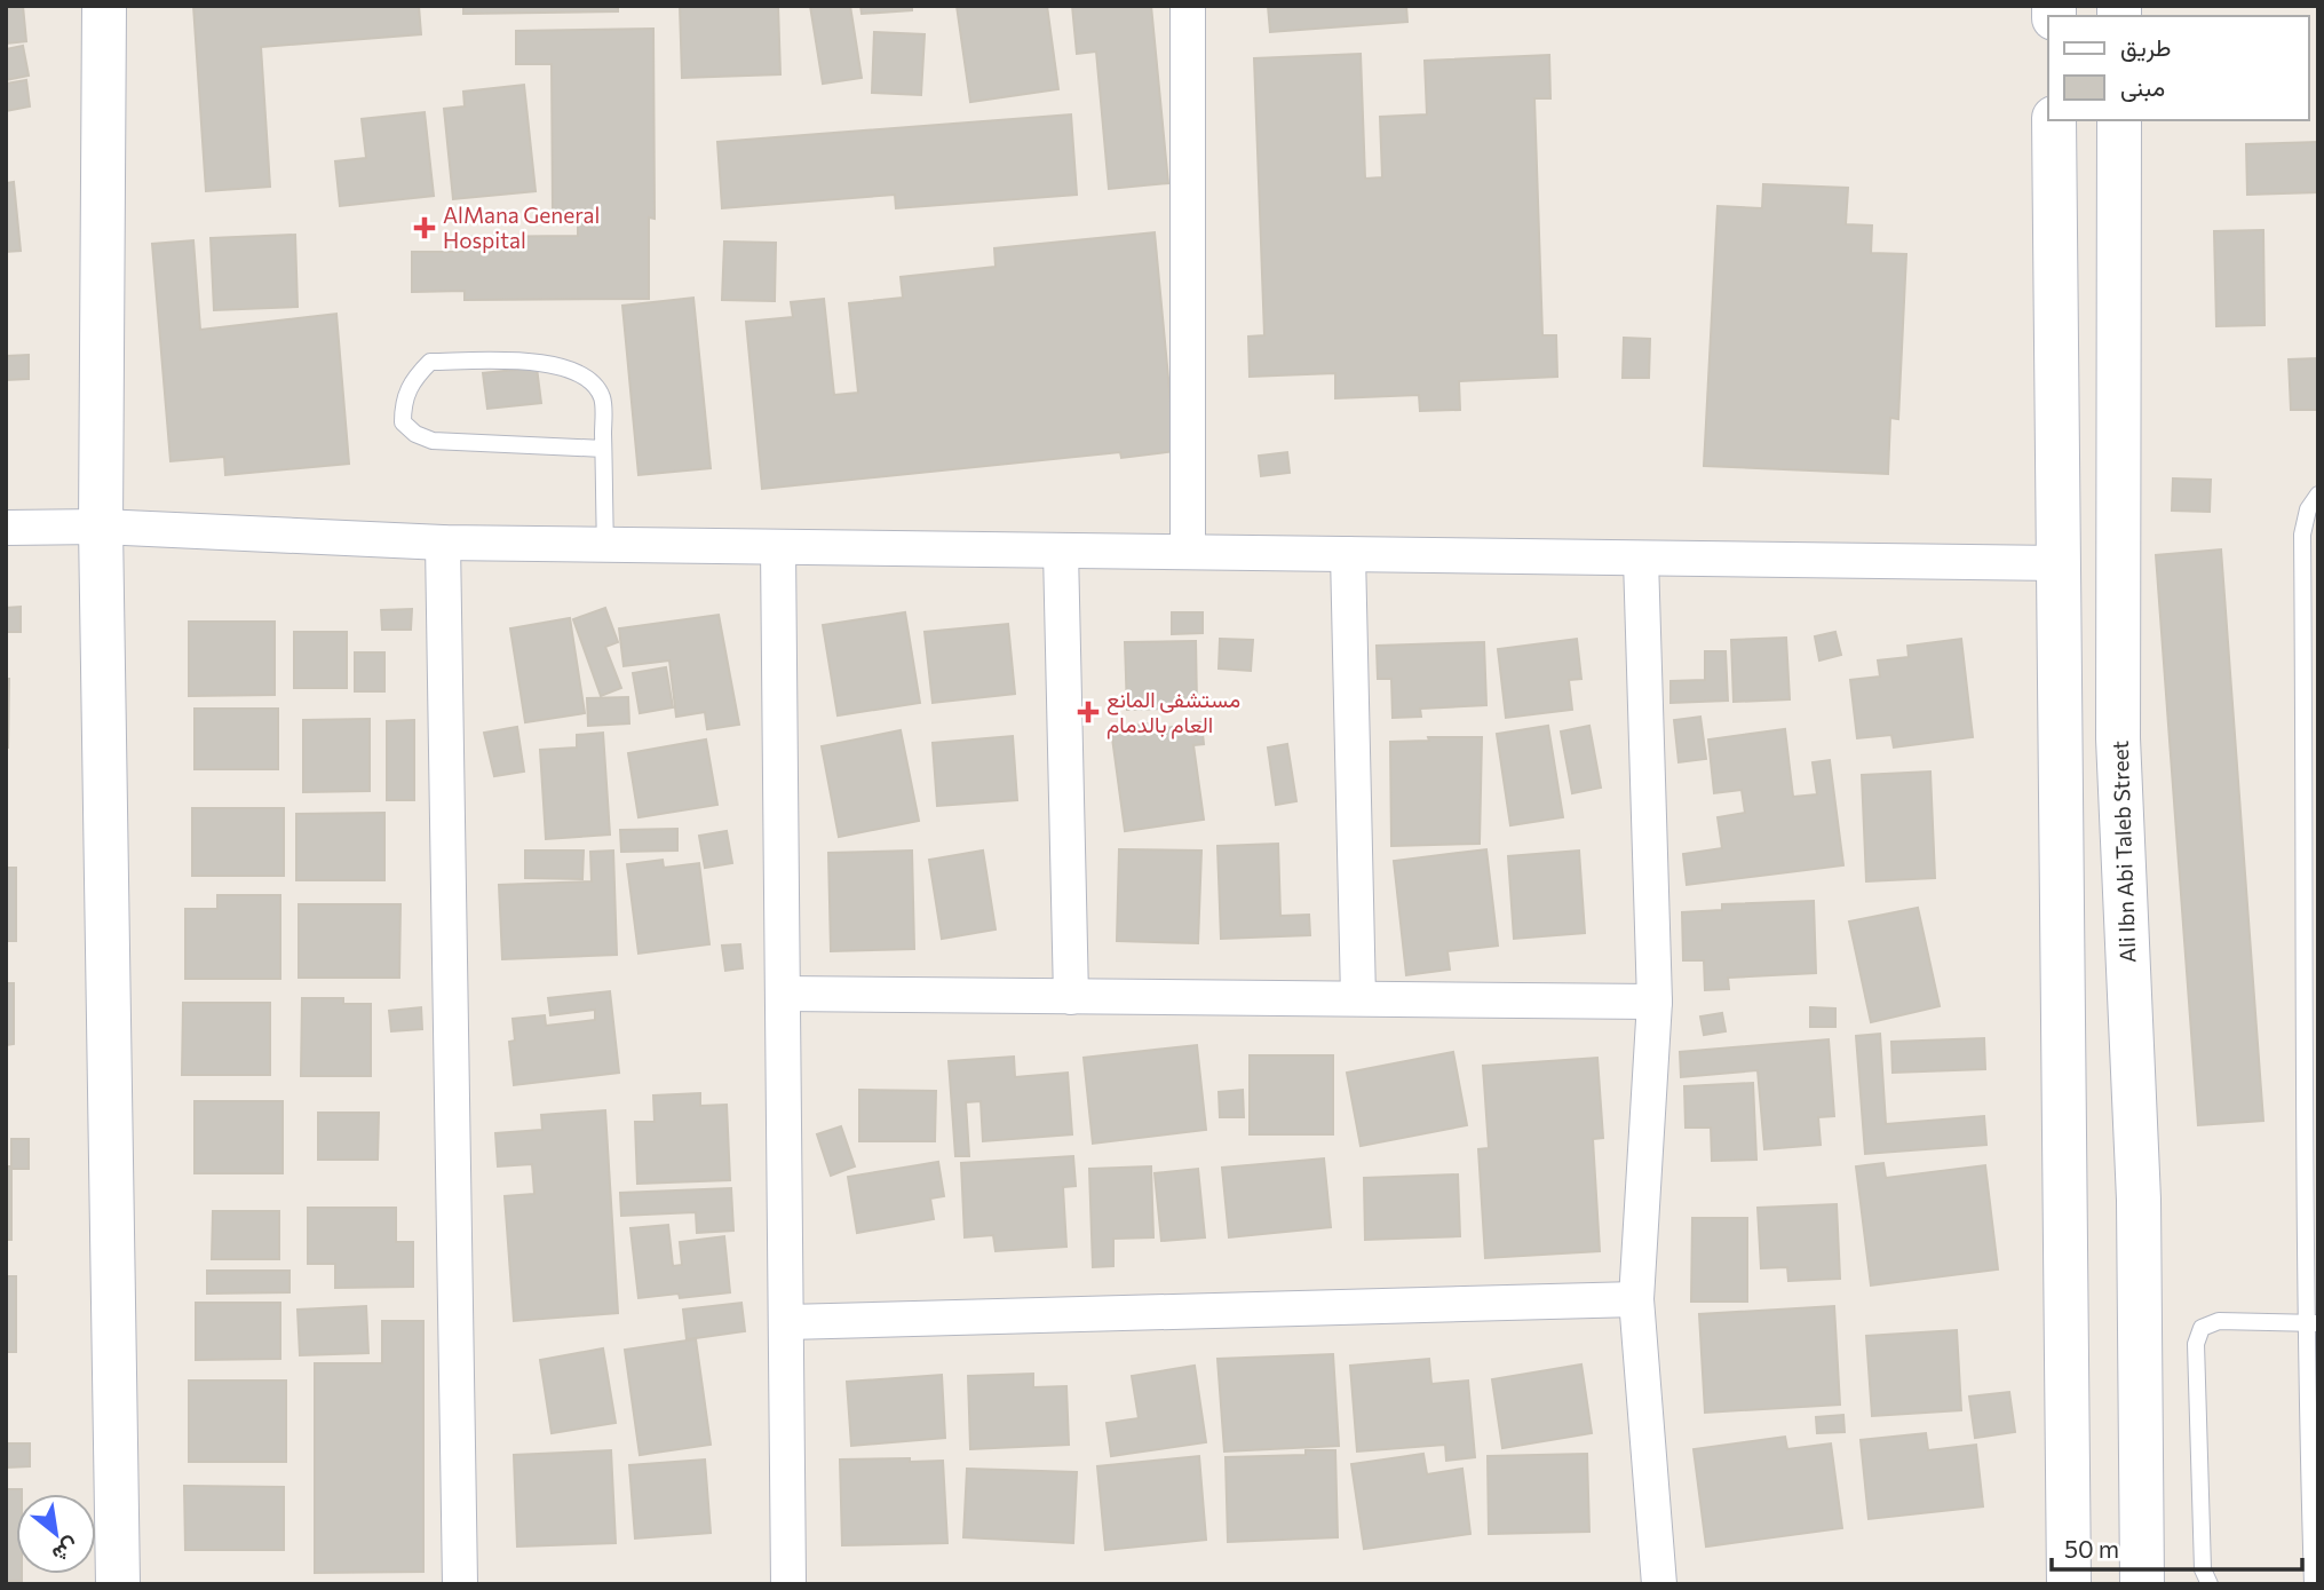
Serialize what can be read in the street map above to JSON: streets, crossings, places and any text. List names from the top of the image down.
{
  "streets": {
    "street": ["Ali Ibn Abi Taleb Street"]
  },
  "places": {
    "health": ["AlMana General Hospital", "مستشفى المانع العام بالدمام"]
  },
  "legend": ["طريق", "مبنى"],
  "scale_bar": "50 m",
  "north": "bottom right"
}
